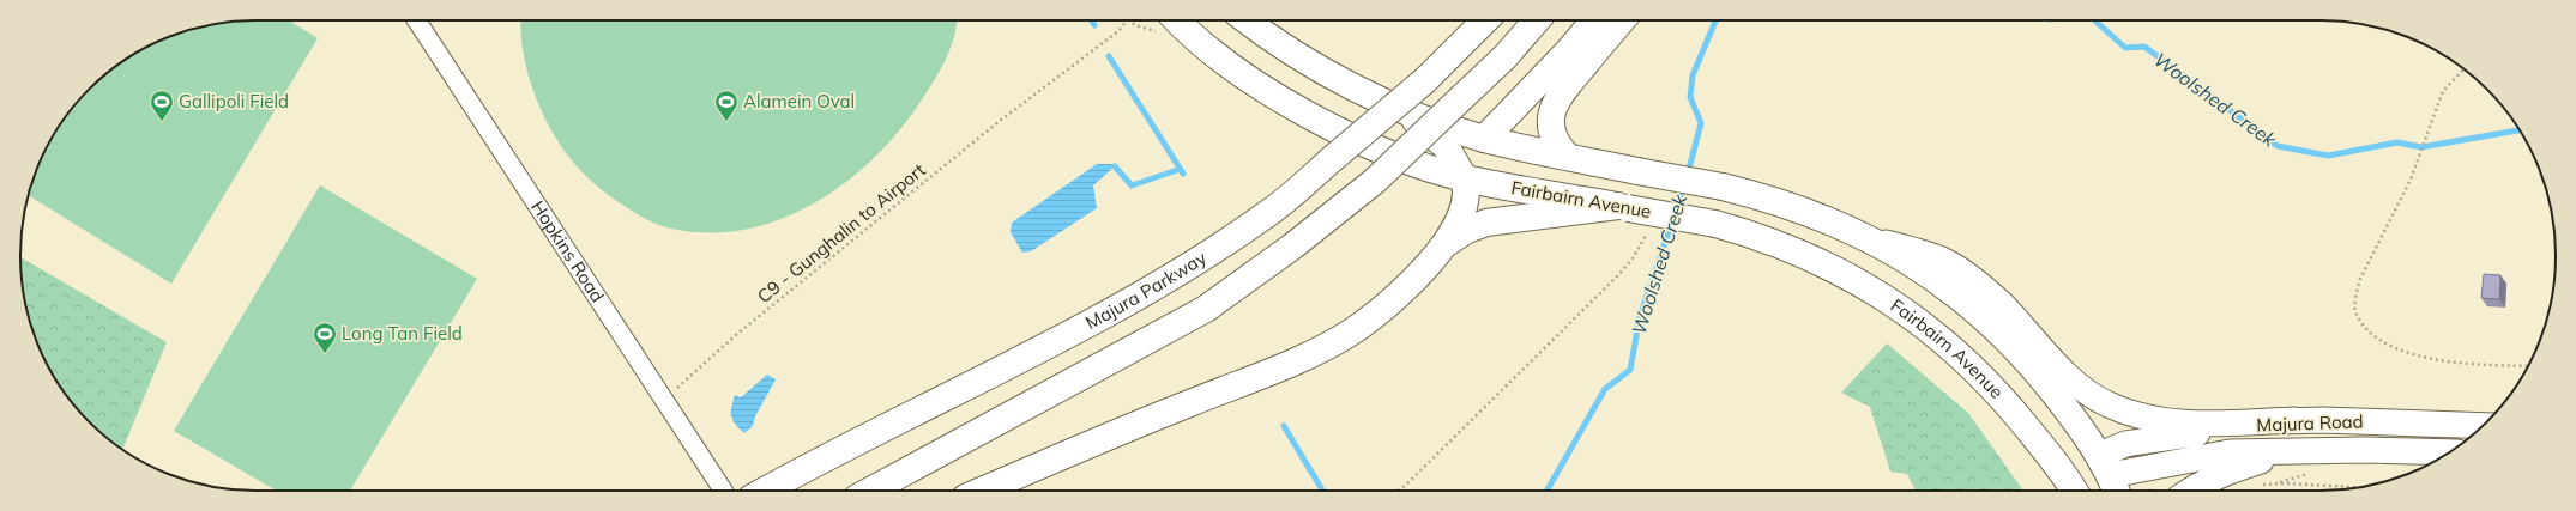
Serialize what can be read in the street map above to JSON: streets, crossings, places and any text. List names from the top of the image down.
{
  "streets": {
    "main road": ["Fairbairn Avenue", "Majura Parkway", "Majura Road"],
    "street": ["Hopkins Road"],
    "path": ["C9 - Gunghalin to Airport"]
  },
  "crossings": [
    ["C9 - Gunghalin to Airport", "Hopkins Road"]
  ],
  "water": ["Woolshed Creek"],
  "places": {
    "sports": ["Gallipoli Field", "Alamein Oval", "Long Tan Field"]
  }
}
